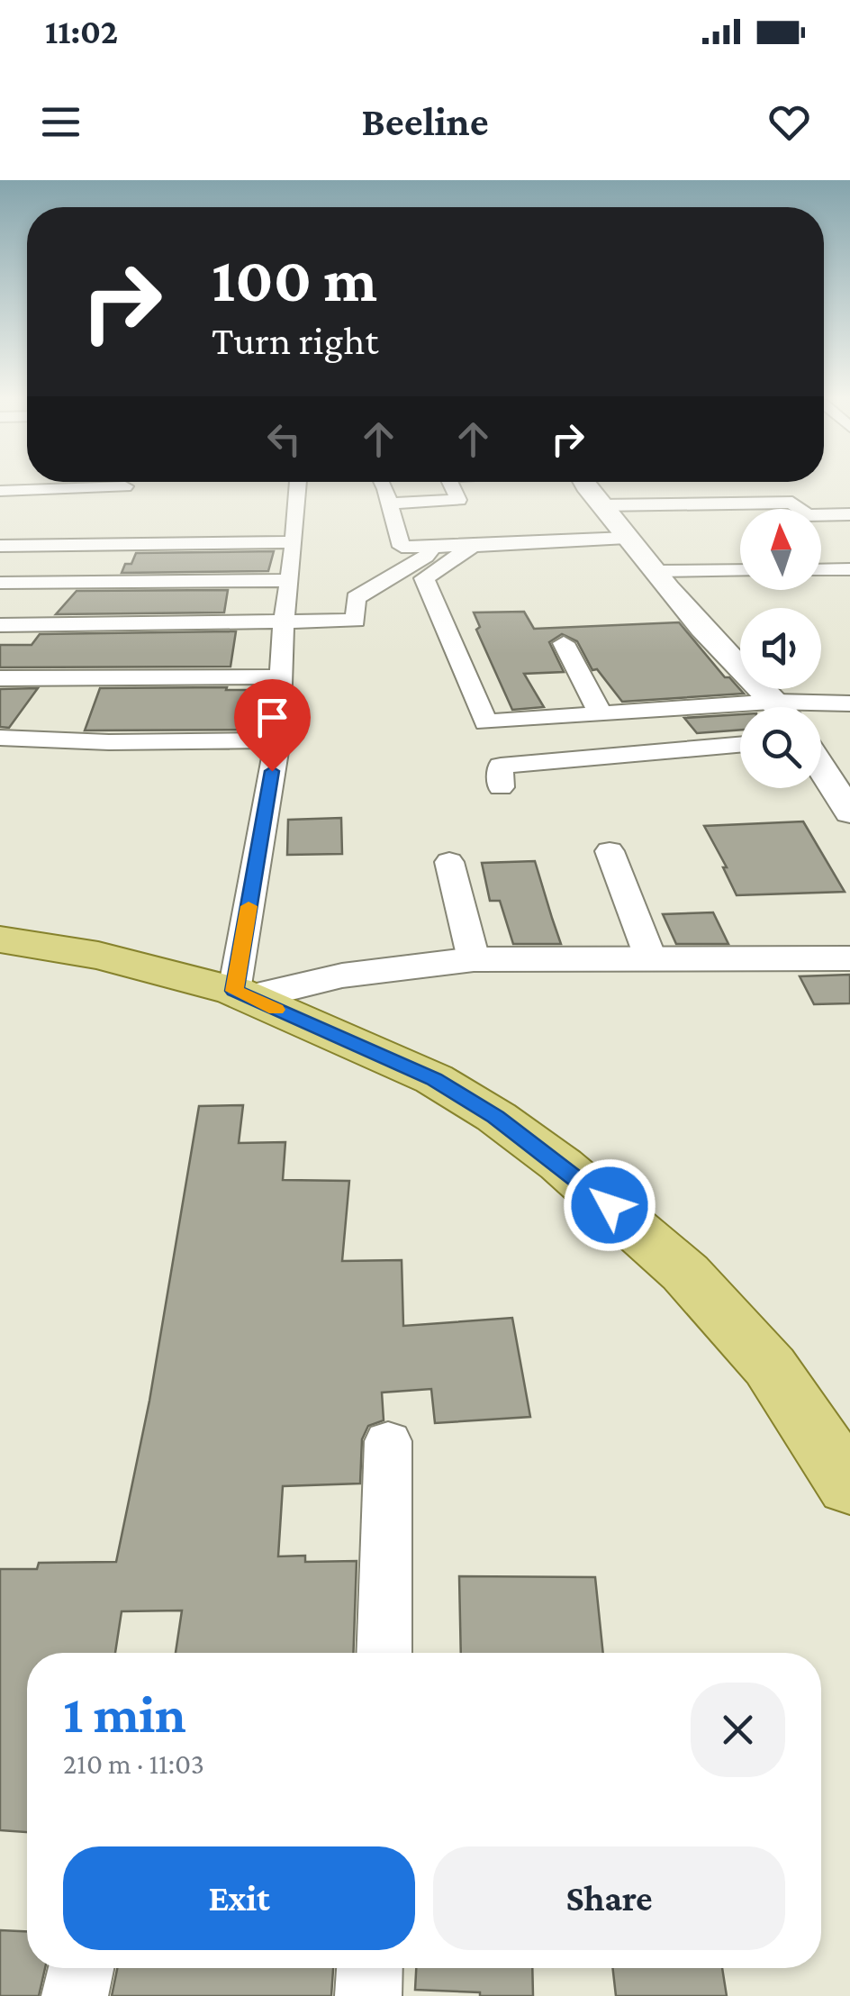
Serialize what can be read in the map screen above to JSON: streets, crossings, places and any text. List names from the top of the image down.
{
  "north": "top",
  "page": {
    "status": "11:02",
    "header": "Beeline",
    "turn": ["100 m", "Turn right"],
    "heading": ["1 min", "210 m · 11:03"],
    "buttons": ["Exit", "Share"]
  }
}
